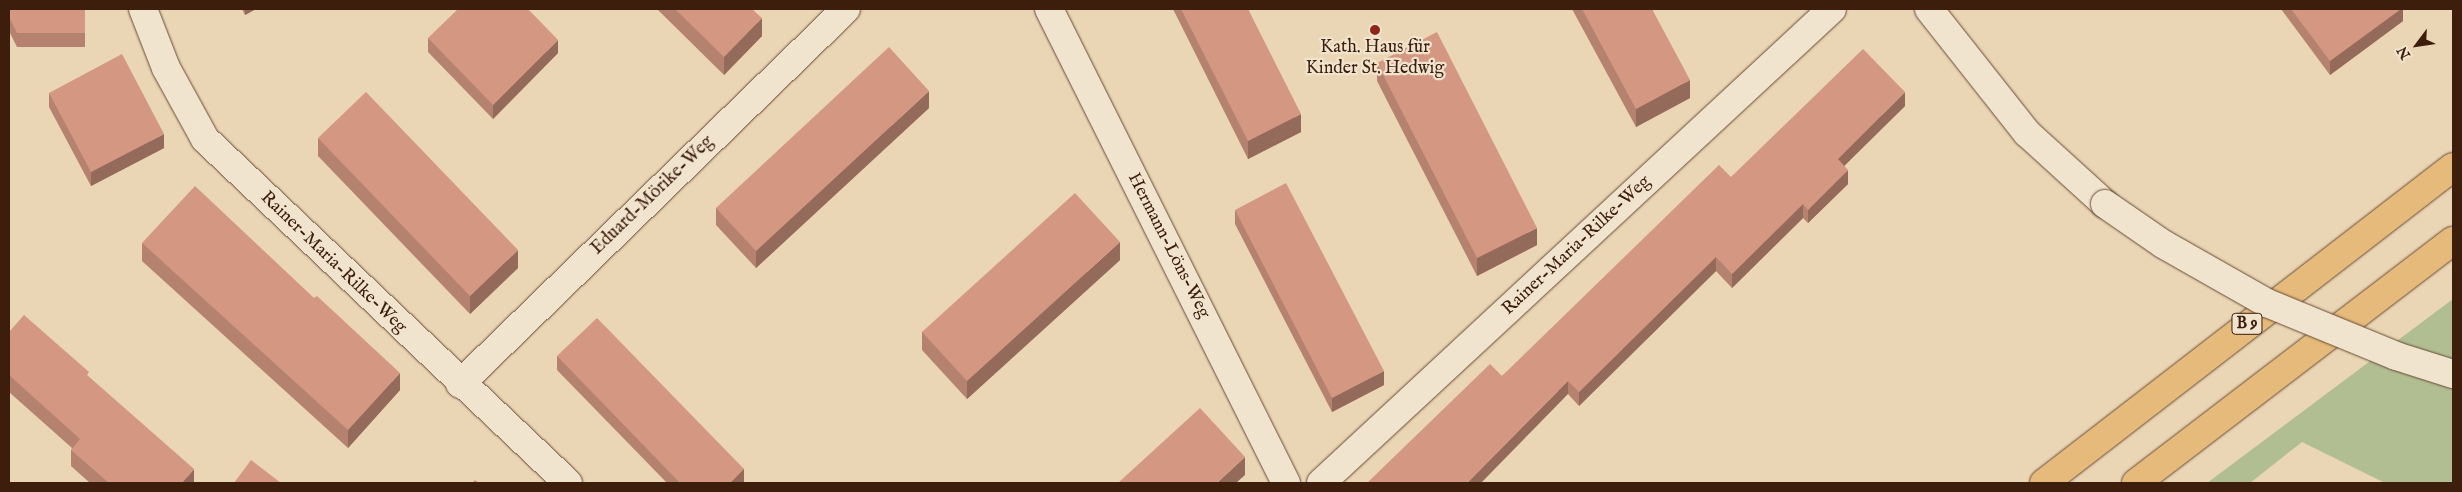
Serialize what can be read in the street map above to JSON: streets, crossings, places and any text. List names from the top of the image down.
{
  "streets": {
    "highway": ["B 9"],
    "street": ["Eduard-Mörike-Weg", "Hermann-Löns-Weg", "Rainer-Maria-Rilke-Weg"]
  },
  "crossings": [
    ["Eduard-Mörike-Weg", "Rainer-Maria-Rilke-Weg"]
  ],
  "places": ["Kath. Haus für Kinder St. Hedwig"],
  "north": "bottom left"
}
